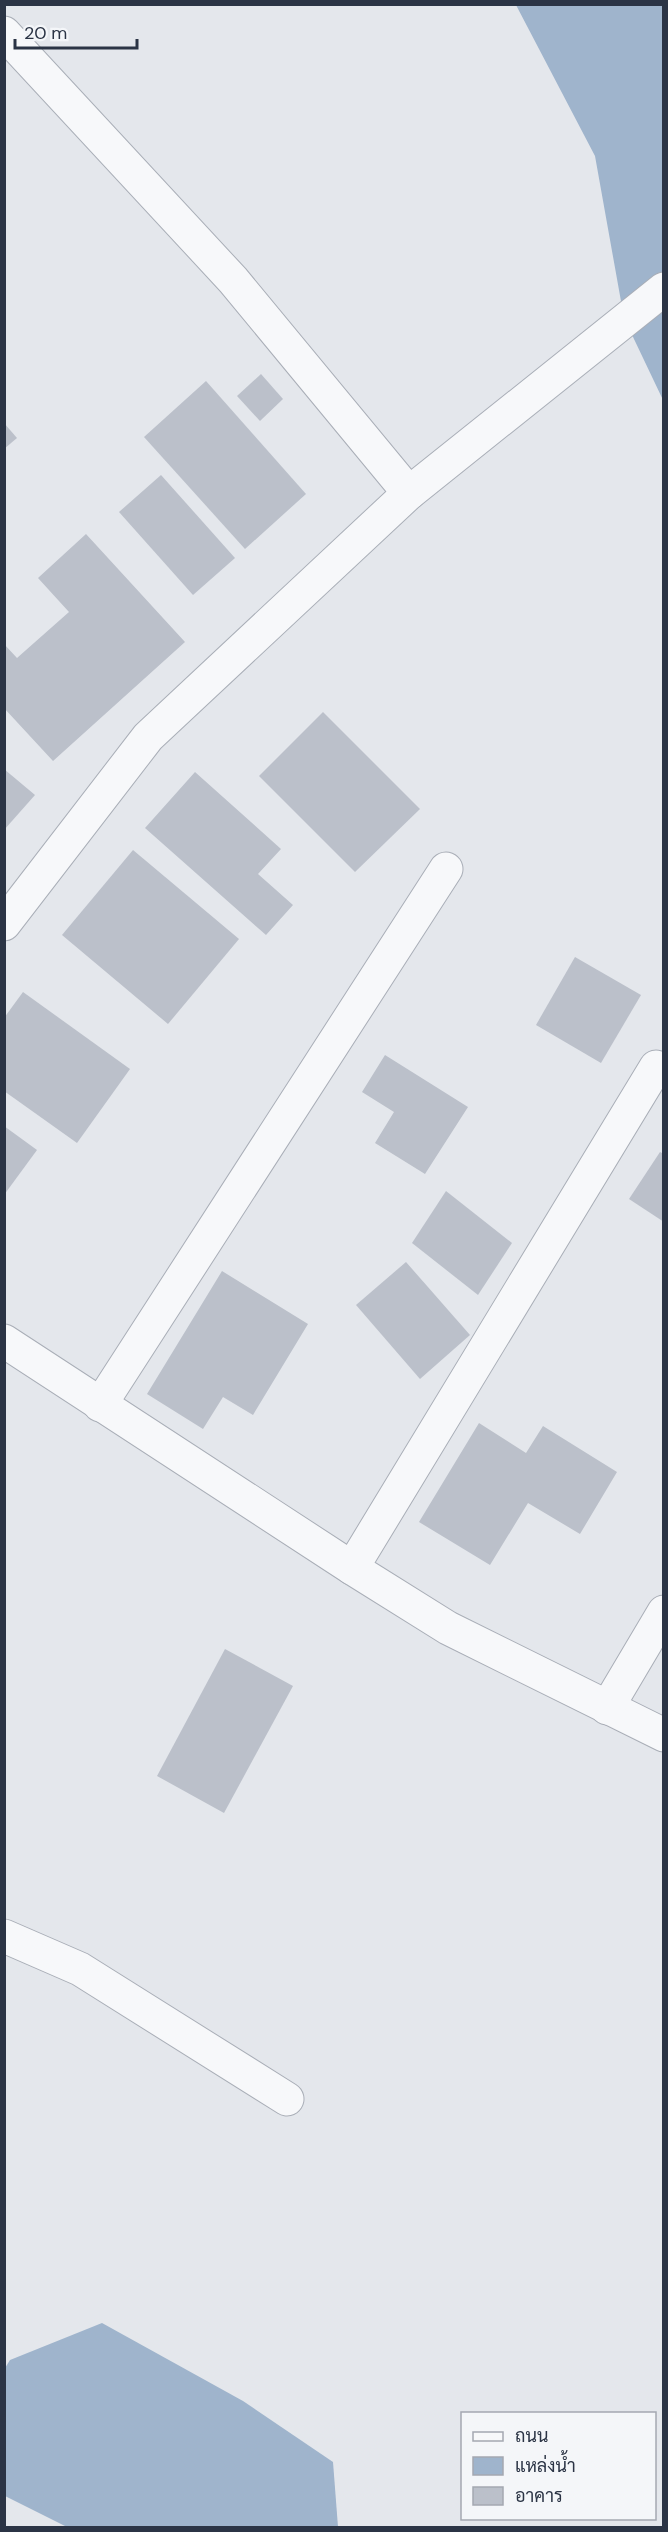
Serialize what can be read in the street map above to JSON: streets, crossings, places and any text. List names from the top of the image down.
{
  "legend": ["ถนน", "แหล่งน้ำ", "อาคาร"],
  "scale_bar": "20 m"
}
